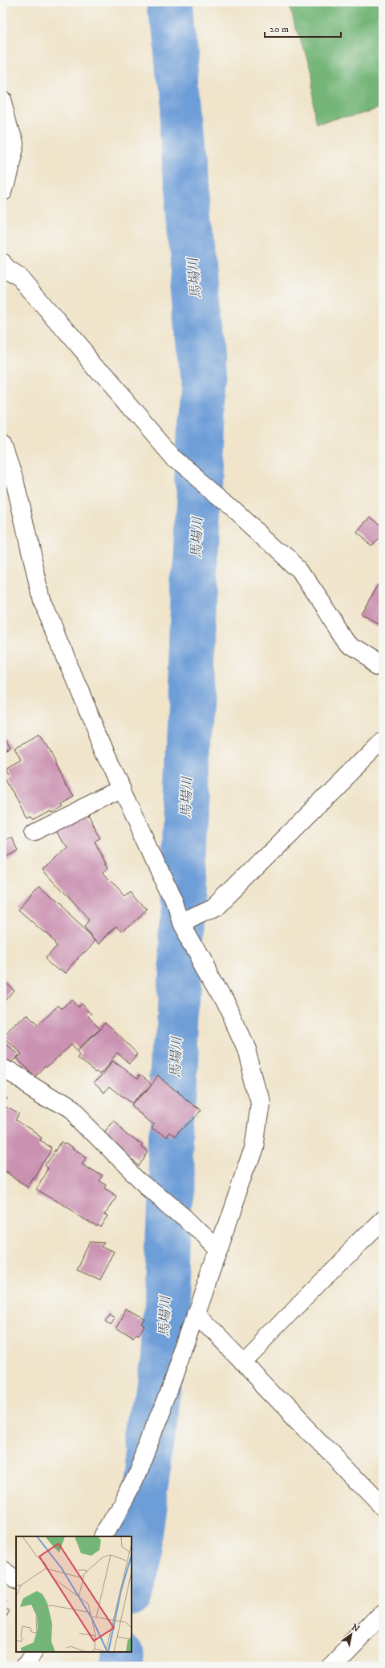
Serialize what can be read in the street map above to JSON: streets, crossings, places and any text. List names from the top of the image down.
{
  "water": ["馬場川"],
  "scale_bar": "20 m",
  "north": "top right"
}
